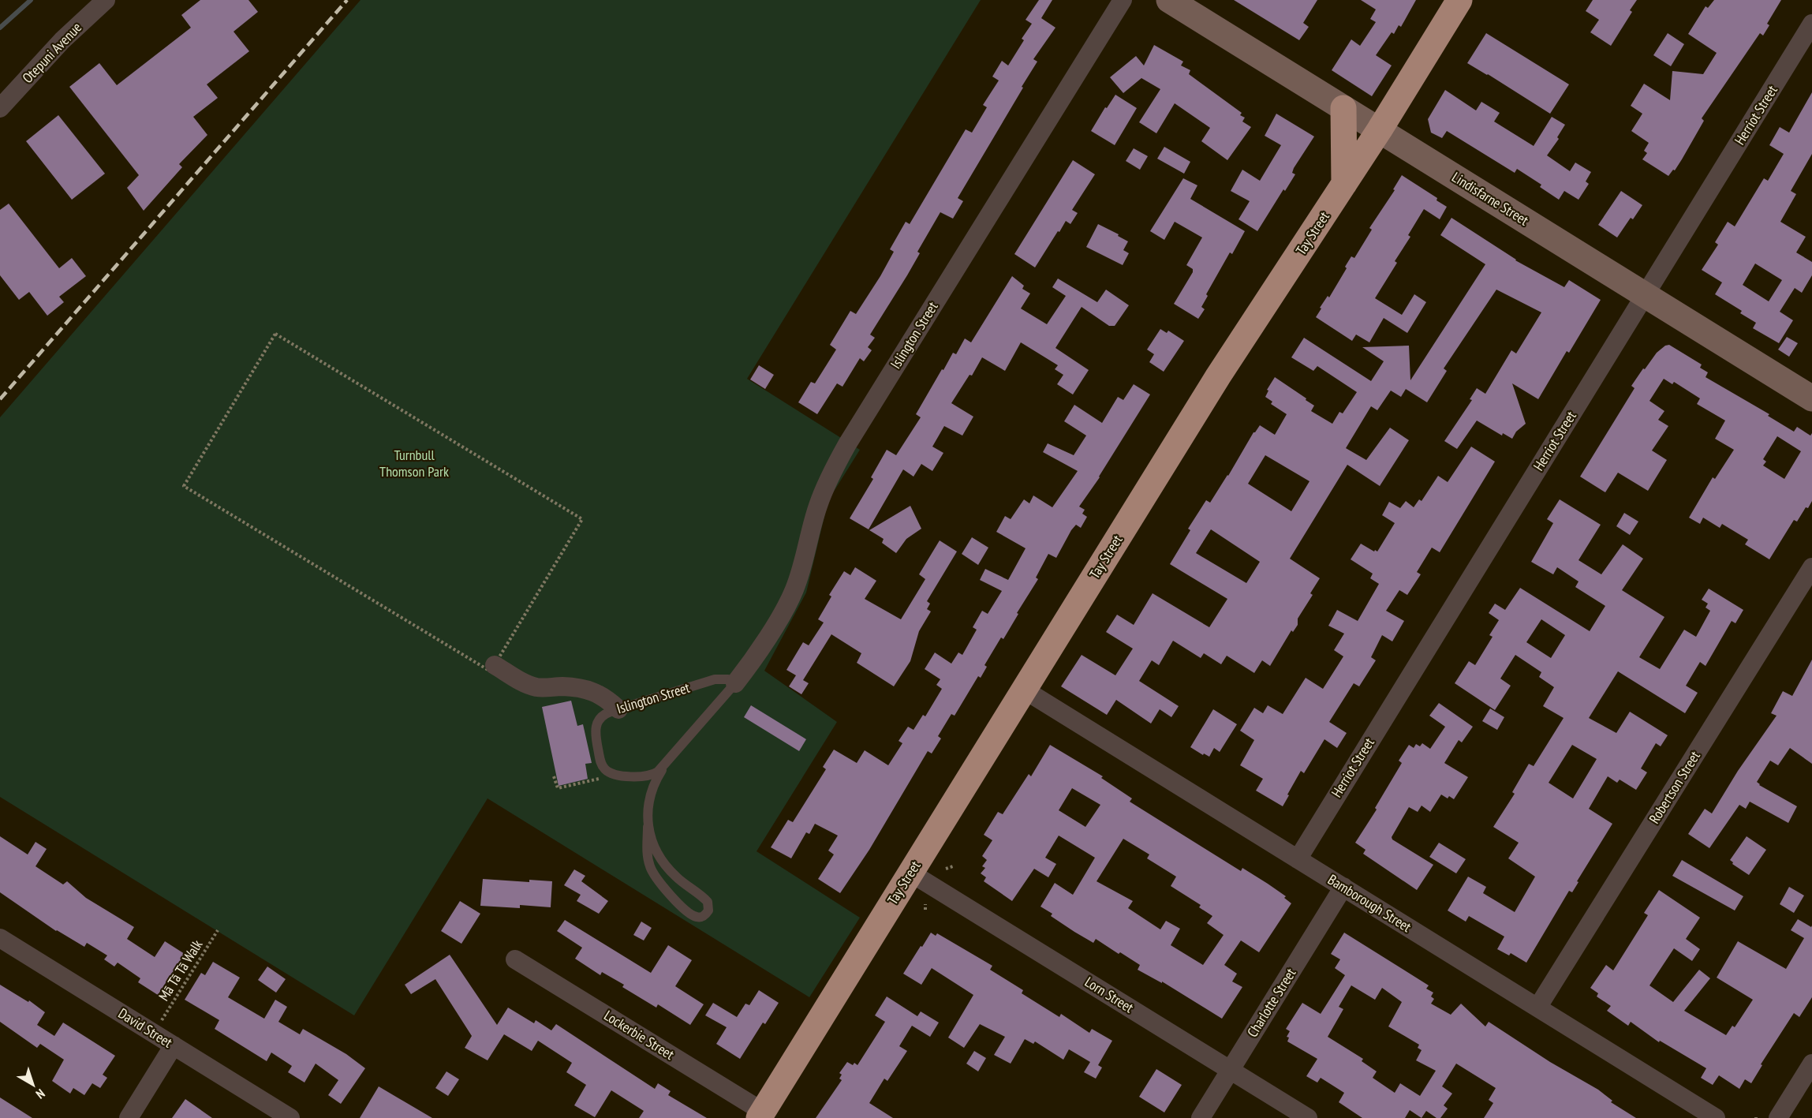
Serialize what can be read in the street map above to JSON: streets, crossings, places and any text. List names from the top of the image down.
{
  "streets": {
    "highway": ["Tay Street"],
    "street": [
      "Otepuni Avenue",
      "Herriot Street",
      "Lindisfarne Street",
      "Islington Street",
      "Robertson Street",
      "Bamborough Street",
      "Lorn Street",
      "Charlotte Street",
      "David Street",
      "Lockerbie Street"
    ],
    "path": ["Mā Tā Tā Walk"]
  },
  "crossings": [
    ["Herriot Street", "Lindisfarne Street"],
    ["Herriot Street", "Bamborough Street"],
    ["Lindisfarne Street", "Tay Street"],
    ["Tay Street", "Bamborough Street"],
    ["Tay Street", "Lorn Street"],
    ["Tay Street", "Lockerbie Street"],
    ["Robertson Street", "Bamborough Street"],
    ["Bamborough Street", "Charlotte Street"],
    ["Lorn Street", "Charlotte Street"]
  ],
  "parks": ["Turnbull Thomson Park"],
  "north": "bottom right"
}
